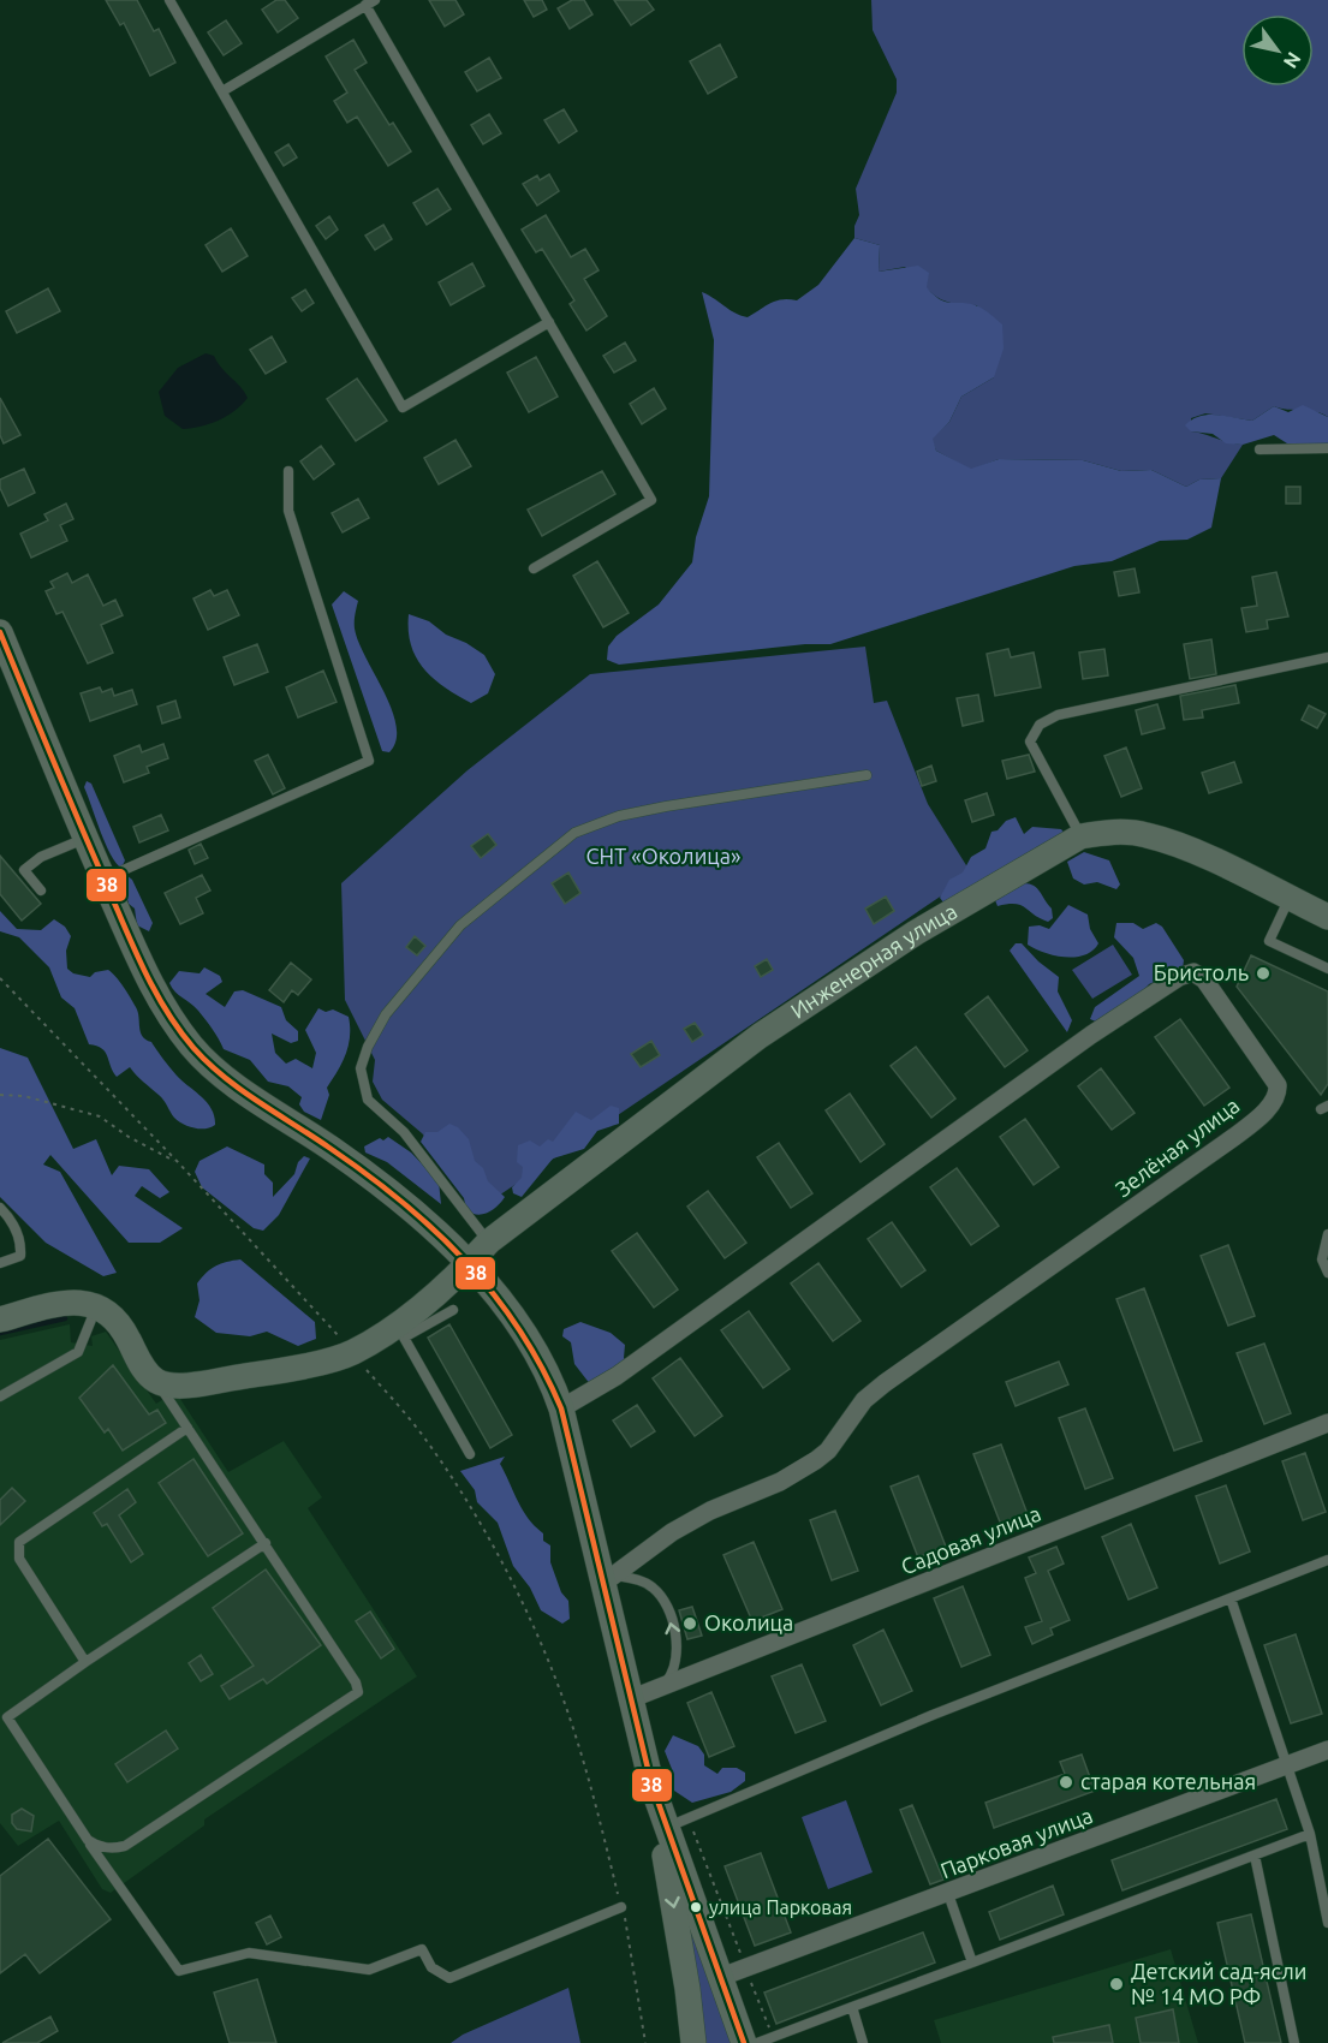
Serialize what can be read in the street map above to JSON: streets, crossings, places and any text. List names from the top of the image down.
{
  "streets": {
    "main road": ["Инженерная улица"],
    "street": ["Зелёная улица", "Садовая улица", "Парковая улица"]
  },
  "parks": ["СНТ «Околица»"],
  "places": [
    "Бристоль",
    "Околица",
    "старая котельная",
    "улица Парковая",
    "Детский сад-ясли № 14 МО РФ"
  ],
  "lines": ["transit line 38"],
  "north": "bottom right"
}
